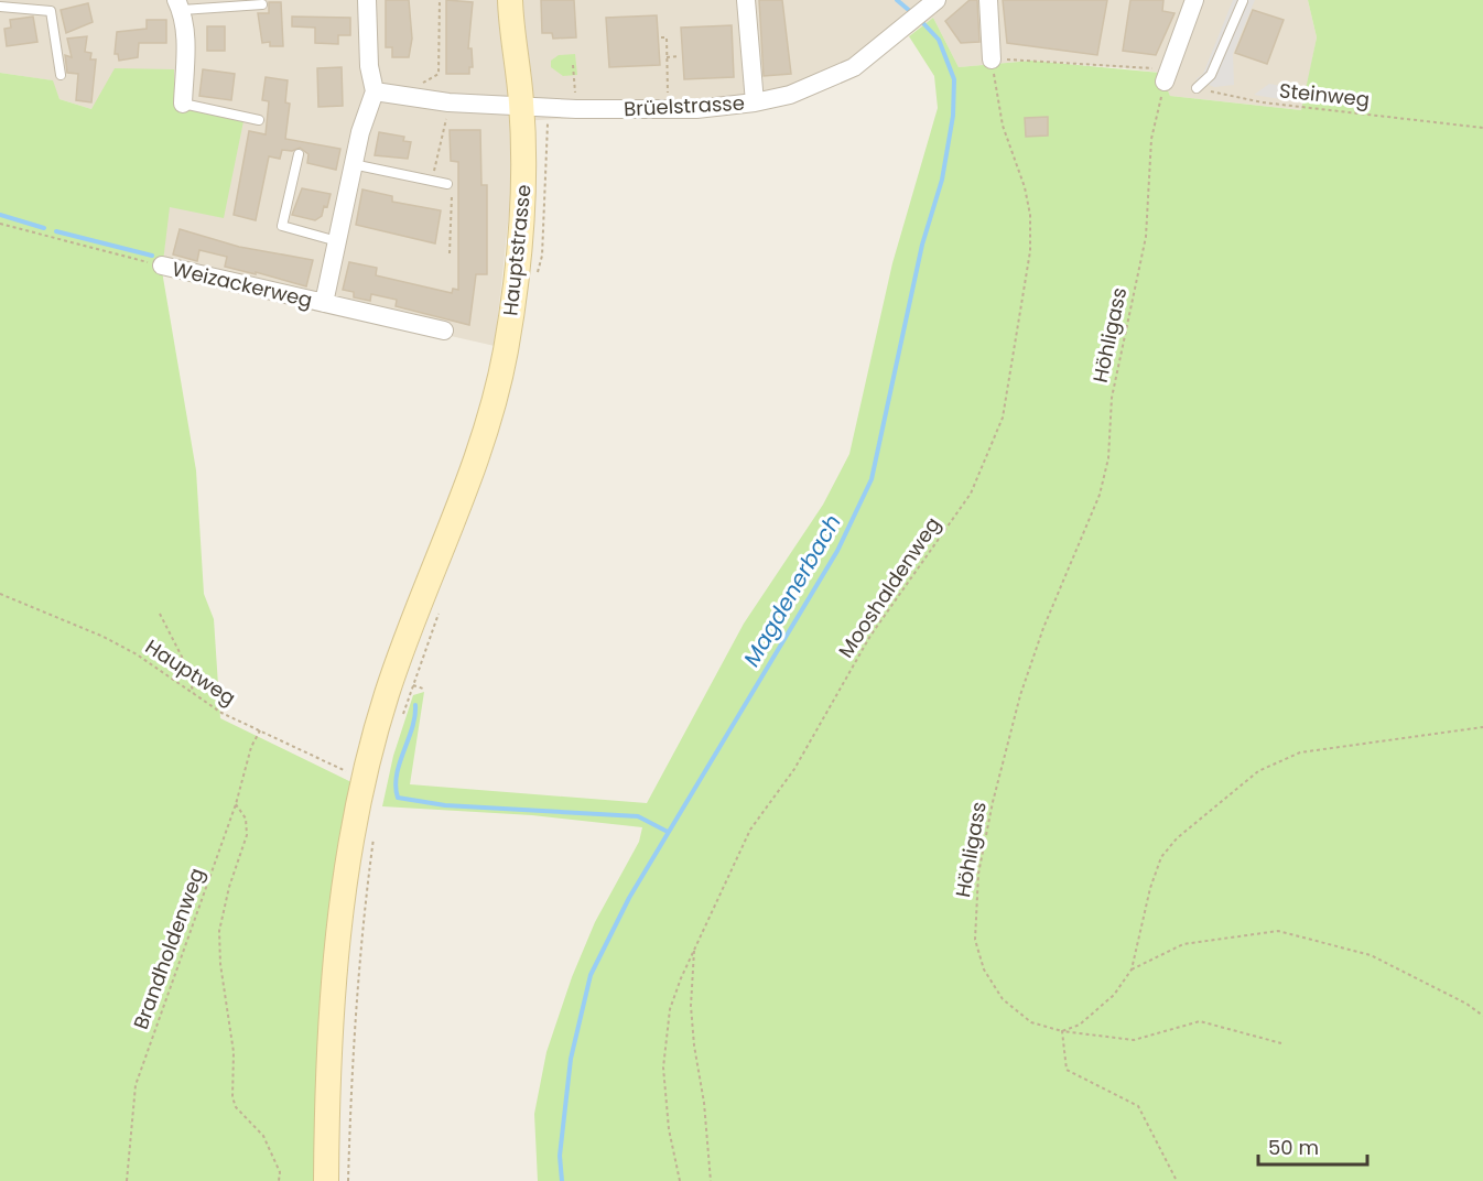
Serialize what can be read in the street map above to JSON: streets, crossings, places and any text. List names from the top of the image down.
{
  "streets": {
    "main road": ["Hauptstrasse"],
    "street": ["Brüelstrasse", "Weizackerweg"],
    "path": [
      "Steinweg",
      "Höhligass",
      "Mooshaldenweg",
      "Hauptweg",
      "Brandholdenweg"
    ]
  },
  "crossings": [
    ["Brüelstrasse", "Hauptstrasse"],
    ["Hauptstrasse", "Hauptweg"],
    ["Hauptweg", "Brandholdenweg"]
  ],
  "water": ["Magdenerbach"],
  "scale_bar": "50 m"
}
